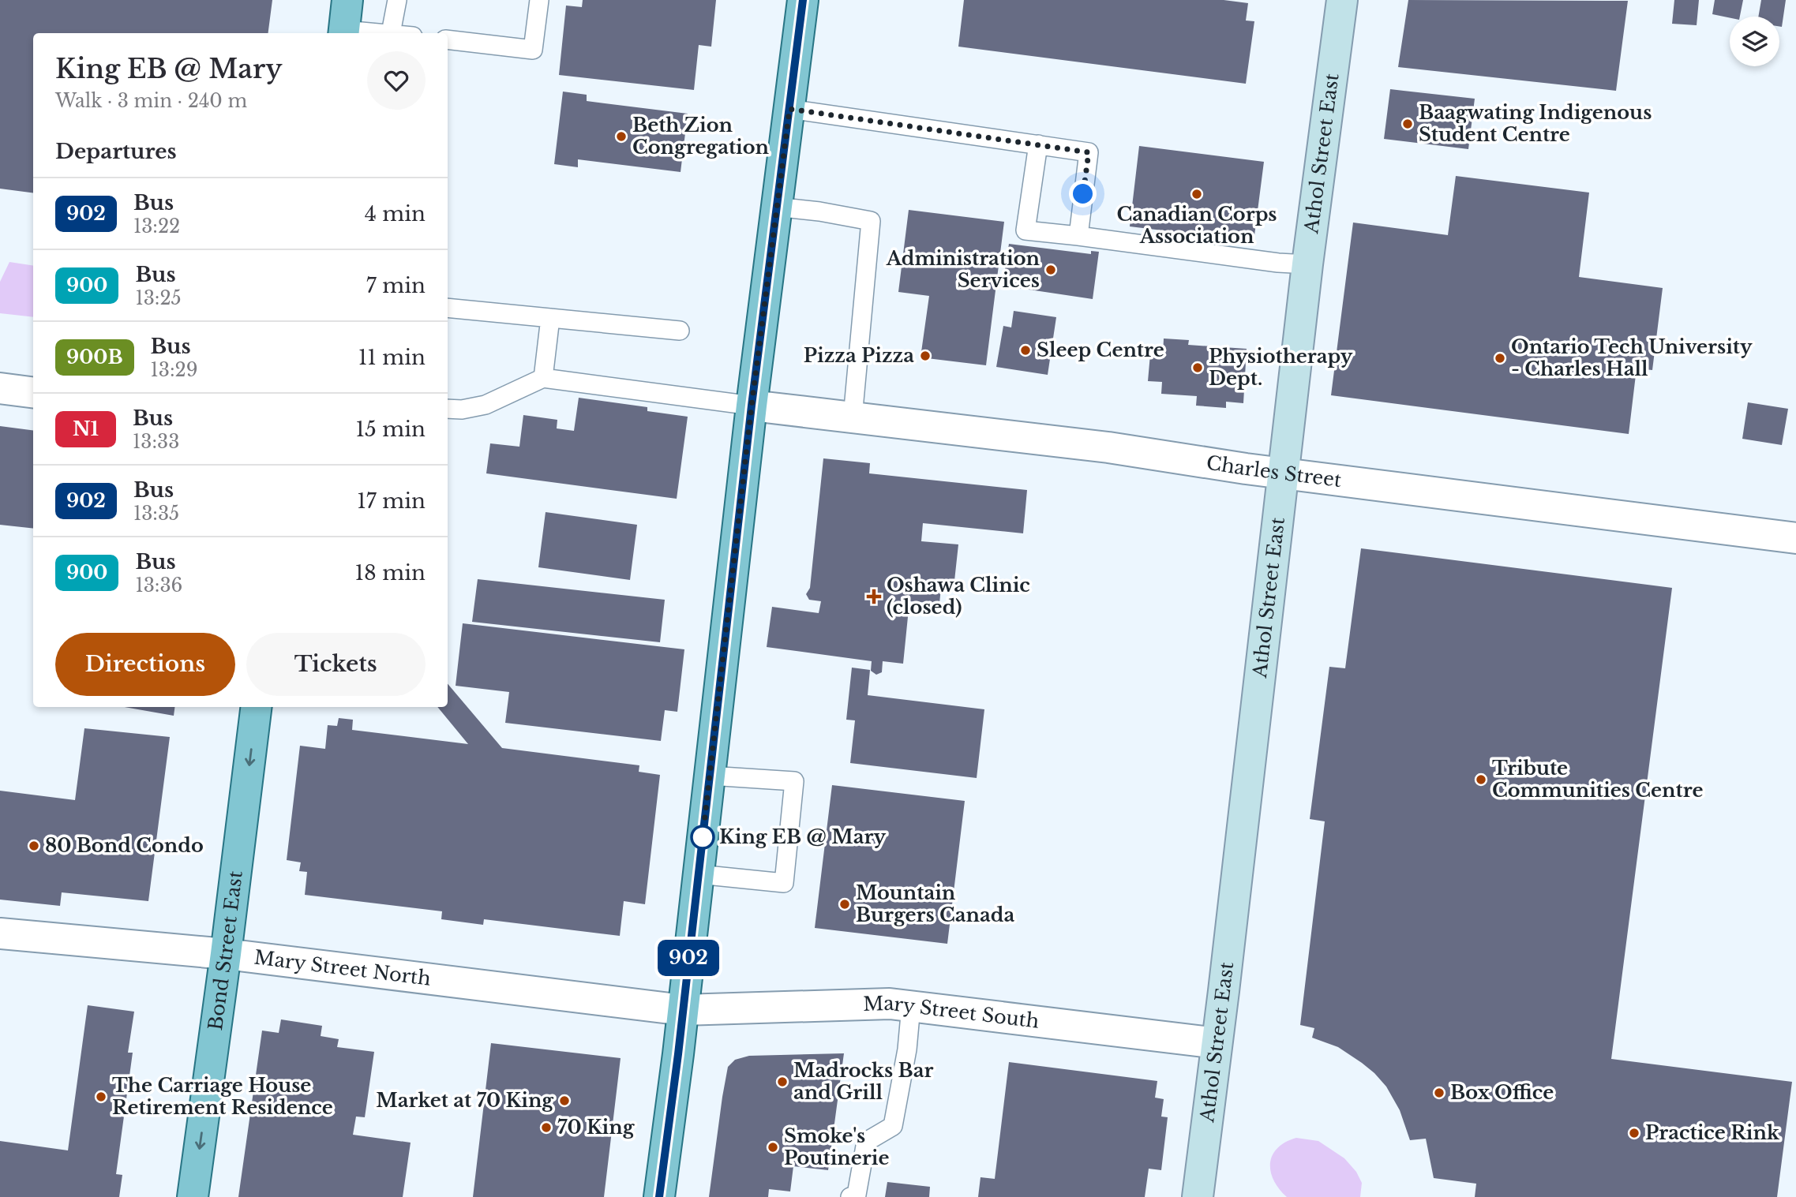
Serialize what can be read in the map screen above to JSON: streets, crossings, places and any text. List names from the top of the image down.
{
  "streets": {
    "main road": ["Athol Street East", "Bond Street East"],
    "street": ["Charles Street", "Mary Street North", "Mary Street South"]
  },
  "crossings": [
    ["Athol Street East", "Charles Street"],
    ["Athol Street East", "Mary Street South"],
    ["Bond Street East", "Mary Street North"],
    ["Mary Street North", "Mary Street South"]
  ],
  "one_way": ["Bond Street East"],
  "places": {
    "other": [
      "Baagwating Indigenous Student Centre",
      "Beth Zion Congregation",
      "Canadian Corps Association",
      "Administration Services",
      "Sleep Centre",
      "Pizza Pizza",
      "Ontario Tech University - Charles Hall",
      "Physiotherapy Dept.",
      "Tribute Communities Centre",
      "King EB @ Mary",
      "80 Bond Condo",
      "Mountain Burgers Canada",
      "Madrocks Bar and Grill",
      "Box Office",
      "The Carriage House Retirement Residence",
      "Market at 70 King",
      "70 King",
      "Practice Rink",
      "Smoke's Poutinerie"
    ],
    "health": ["Oshawa Clinic (closed)"]
  },
  "lines": ["bus line 902"],
  "page": {
    "on_map": "902",
    "heading": [
      ["King EB @ Mary", "Walk · 3 min · 240 m"],
      "Departures"
    ],
    "list": [
      {
        "mark": "902",
        "name": "Bus",
        "note": "13:22",
        "value": "4 min"
      },
      {
        "mark": "900",
        "name": "Bus",
        "note": "13:25",
        "value": "7 min"
      },
      {
        "mark": "900B",
        "name": "Bus",
        "note": "13:29",
        "value": "11 min"
      },
      {
        "mark": "N1",
        "name": "Bus",
        "note": "13:33",
        "value": "15 min"
      },
      {
        "mark": "902",
        "name": "Bus",
        "note": "13:35",
        "value": "17 min"
      },
      {
        "mark": "900",
        "name": "Bus",
        "note": "13:36",
        "value": "18 min"
      }
    ],
    "buttons": ["Directions", "Tickets"]
  }
}
